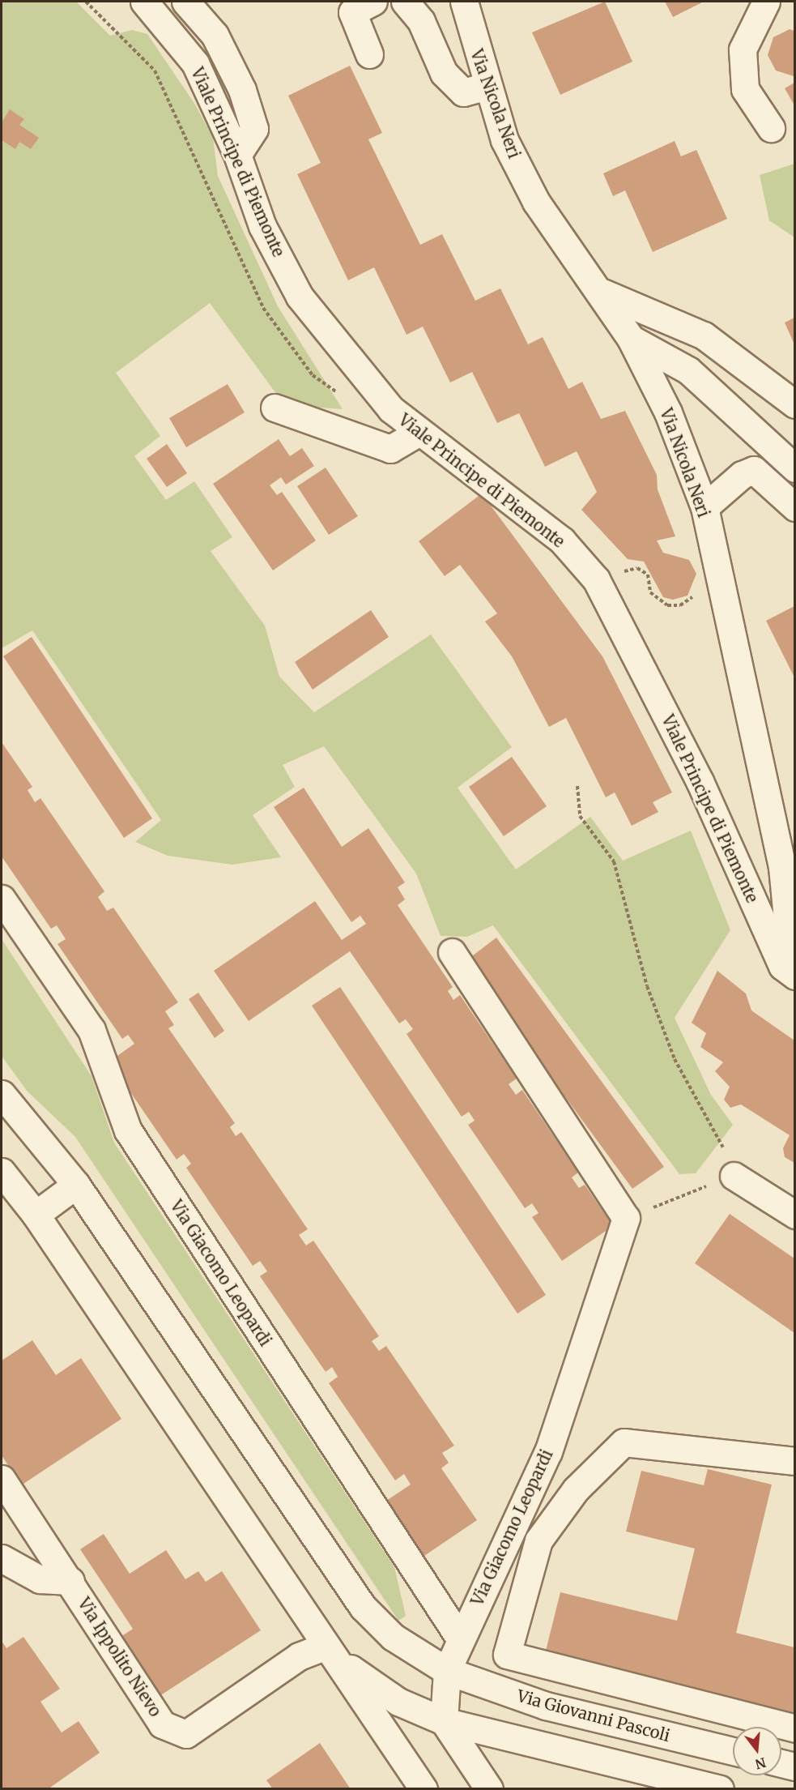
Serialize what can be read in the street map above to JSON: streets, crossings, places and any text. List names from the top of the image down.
{
  "streets": {
    "street": [
      "Via Nicola Neri",
      "Viale Principe di Piemonte",
      "Via Giacomo Leopardi",
      "Via Ippolito Nievo",
      "Via Giovanni Pascoli"
    ]
  },
  "crossings": [
    ["Via Nicola Neri", "Viale Principe di Piemonte"],
    ["Via Giacomo Leopardi", "Via Giovanni Pascoli"]
  ],
  "north": "bottom"
}
